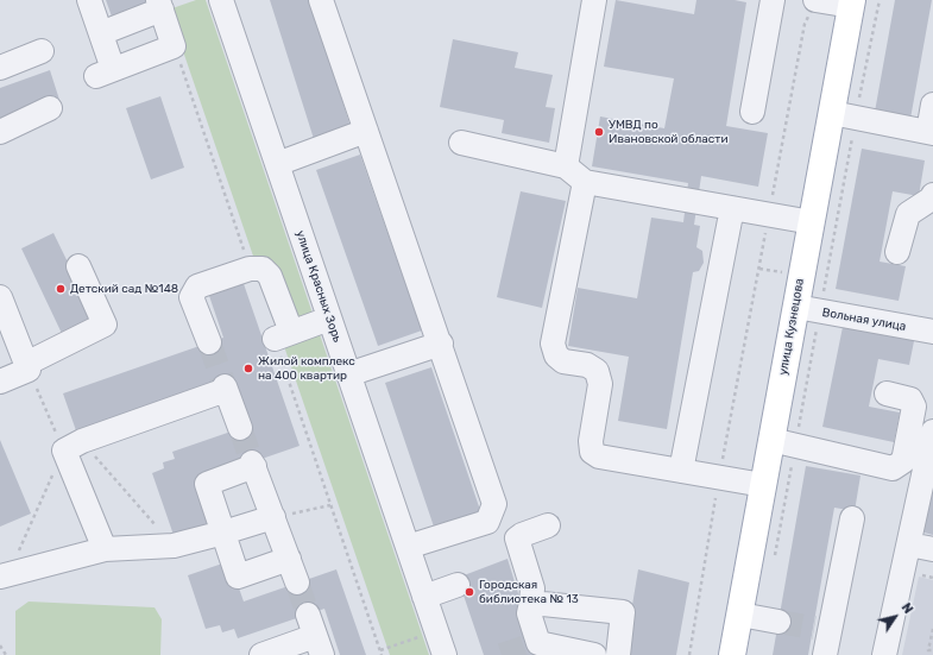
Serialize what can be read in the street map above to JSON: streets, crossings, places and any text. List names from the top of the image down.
{
  "streets": {
    "main road": ["улица Кузнецова"],
    "street": ["улица Красных Зорь", "Вольная улица"]
  },
  "crossings": [
    ["Вольная улица", "улица Кузнецова"]
  ],
  "places": [
    "УМВД по Ивановской области",
    "Детский сад №148",
    "Жилой комплекс на 400 квартир",
    "Городская библиотека № 13"
  ],
  "north": "top right"
}
